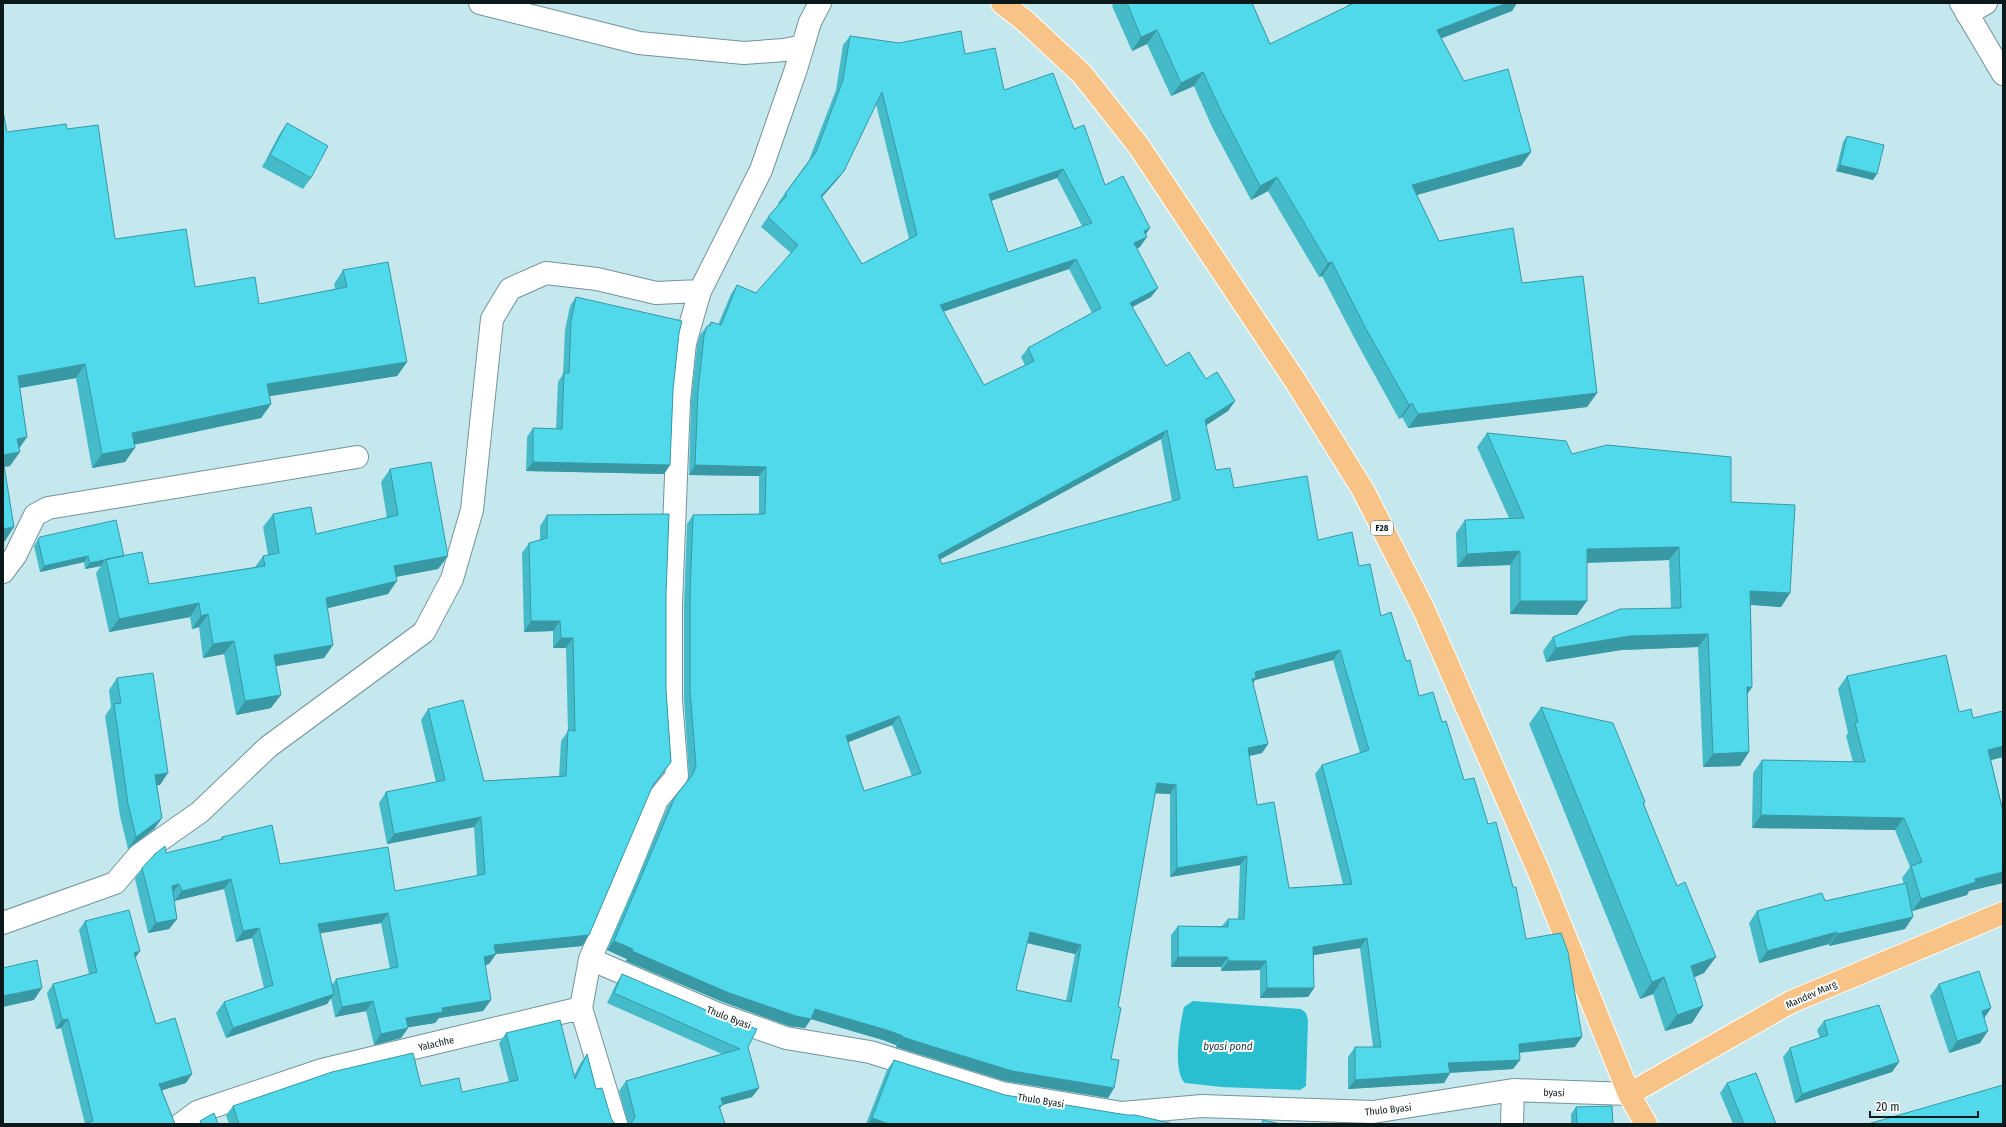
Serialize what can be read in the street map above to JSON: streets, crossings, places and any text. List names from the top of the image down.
{
  "streets": {
    "main road": ["F28", "Mandev Marg"],
    "street": ["Thulo Byasi", "Yalachhe", "byasi"]
  },
  "crossings": [
    ["F28", "Mandev Marg"],
    ["F28", "byasi"],
    ["Mandev Marg", "byasi"],
    ["Thulo Byasi", "byasi"]
  ],
  "water": ["byasi pond"],
  "scale_bar": "20 m"
}
